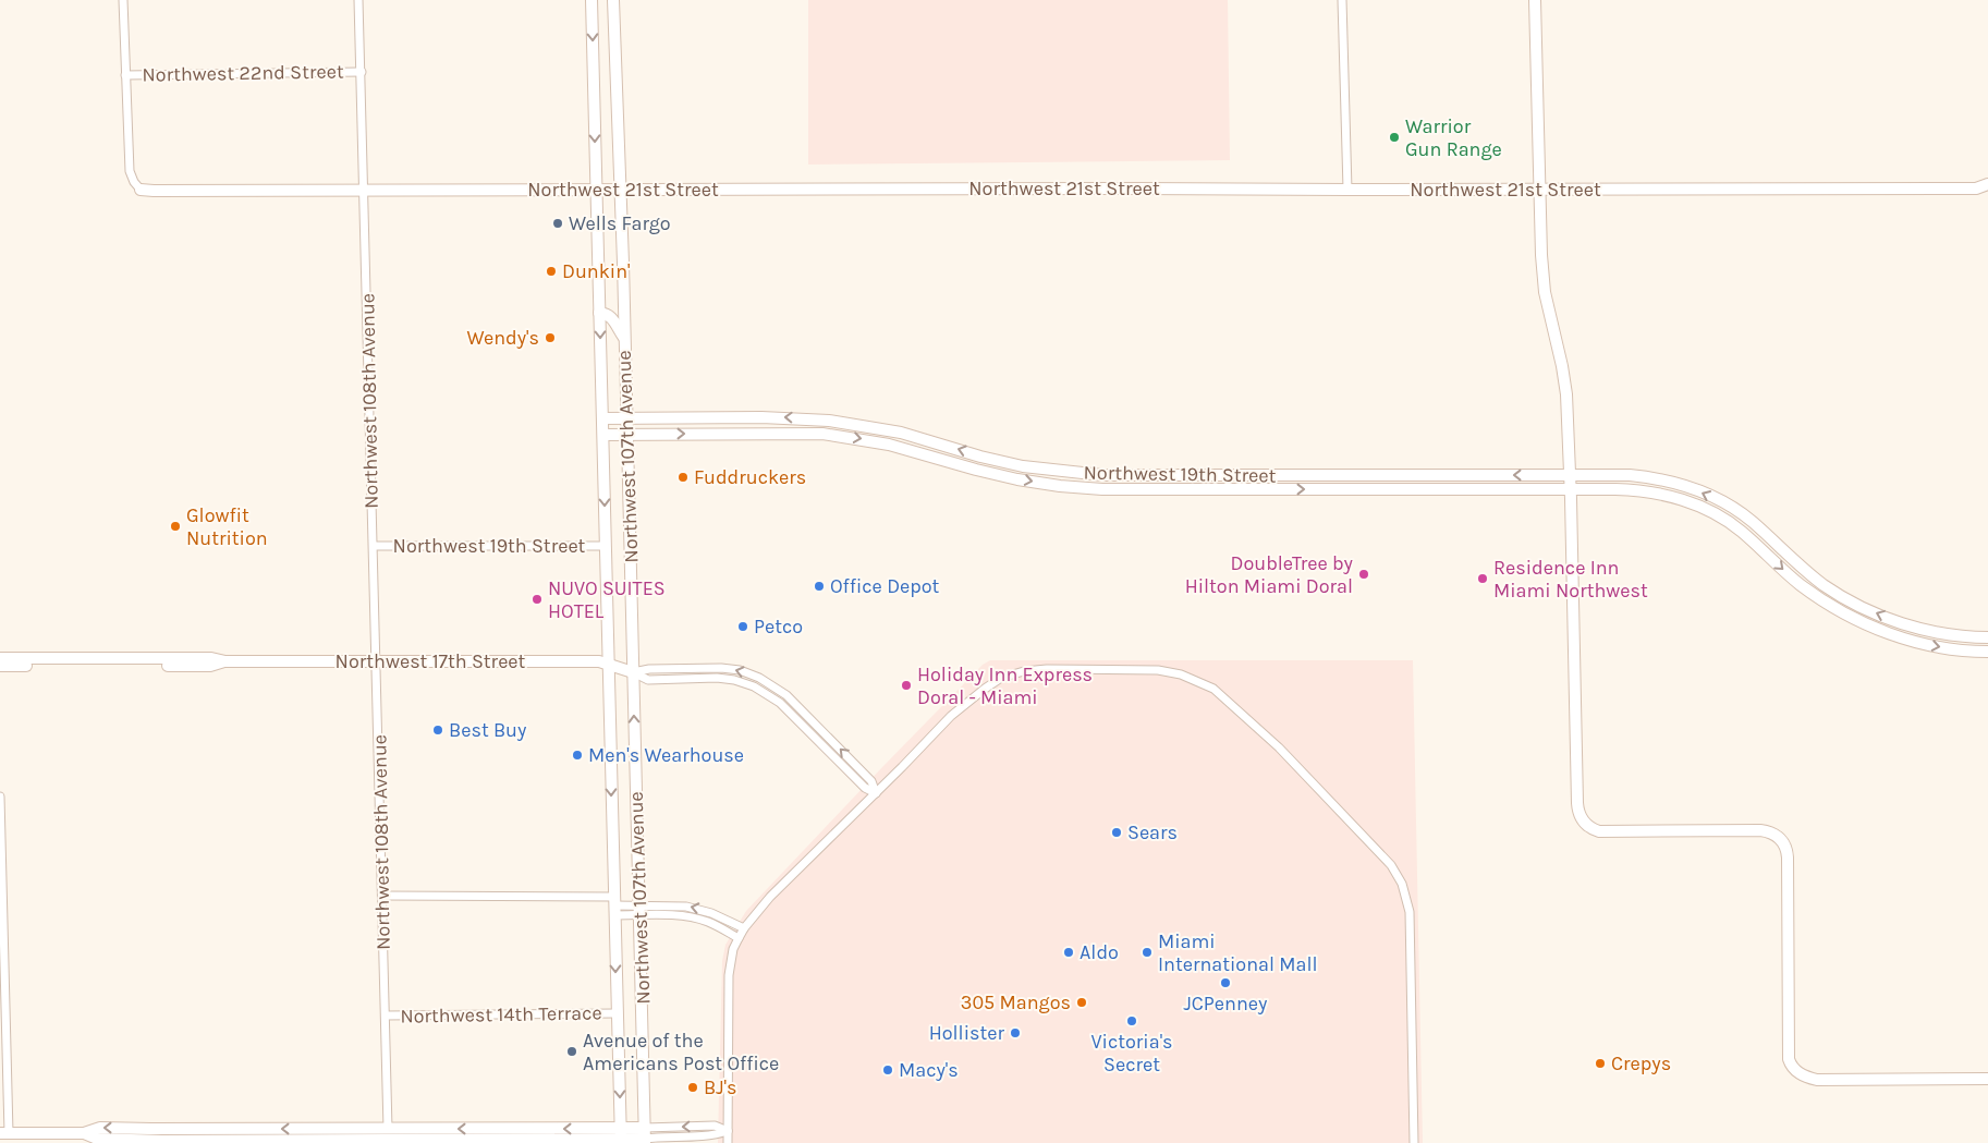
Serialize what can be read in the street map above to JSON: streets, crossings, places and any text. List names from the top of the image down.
{
  "streets": {
    "street": [
      "Northwest 22nd Street",
      "Northwest 21st Street",
      "Northwest 108th Avenue",
      "Northwest 107th Avenue",
      "Northwest 19th Street",
      "Northwest 17th Street",
      "Northwest 14th Terrace"
    ]
  },
  "crossings": [
    ["Northwest 22nd Street", "Northwest 108th Avenue"],
    ["Northwest 21st Street", "Northwest 108th Avenue"],
    ["Northwest 21st Street", "Northwest 107th Avenue"],
    ["Northwest 108th Avenue", "Northwest 19th Street"],
    ["Northwest 108th Avenue", "Northwest 17th Street"],
    ["Northwest 108th Avenue", "Northwest 14th Terrace"],
    ["Northwest 107th Avenue", "Northwest 19th Street"],
    ["Northwest 107th Avenue", "Northwest 17th Street"],
    ["Northwest 107th Avenue", "Northwest 14th Terrace"]
  ],
  "places": [
    "Warrior Gun Range",
    "Wells Fargo",
    "Dunkin'",
    "Wendy's",
    "Fuddruckers",
    "Glowfit Nutrition",
    "DoubleTree by Hilton Miami Doral",
    "Residence Inn Miami Northwest",
    "Office Depot",
    "NUVO SUITES HOTEL",
    "Petco",
    "Holiday Inn Express Doral - Miami",
    "Best Buy",
    "Men's Wearhouse",
    "Sears",
    "Aldo",
    "Miami International Mall",
    "JCPenney",
    "305 Mangos",
    "Victoria's Secret",
    "Hollister",
    "Avenue of the Americans Post Office",
    "Crepys",
    "Macy's",
    "BJ's"
  ]
}
